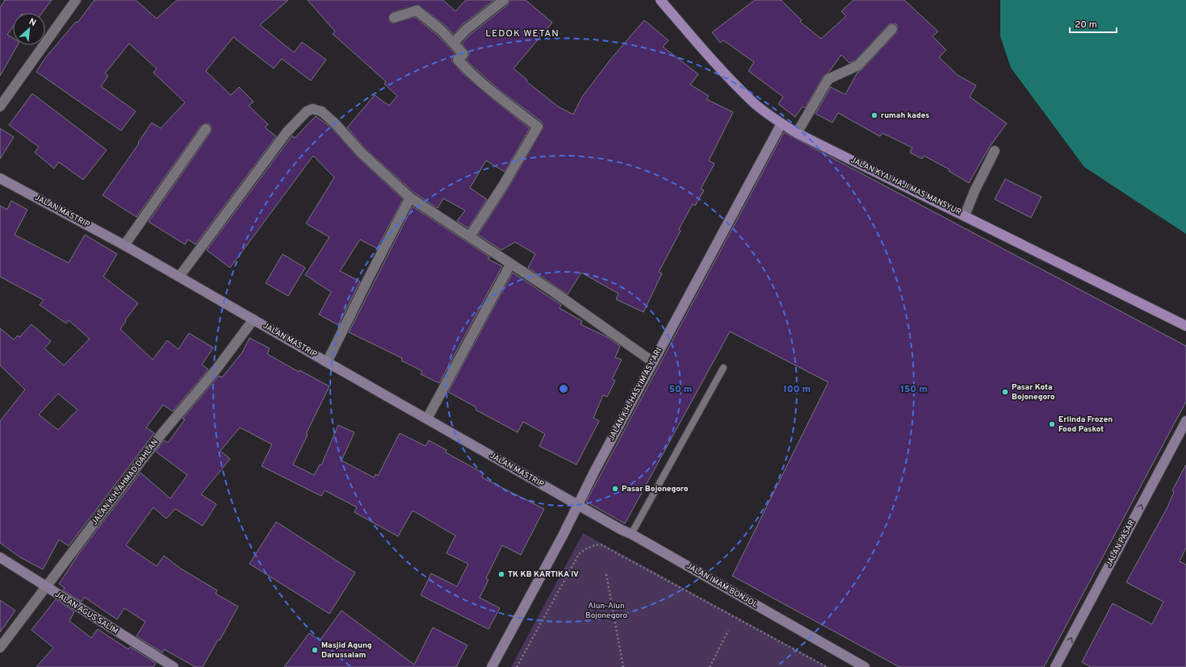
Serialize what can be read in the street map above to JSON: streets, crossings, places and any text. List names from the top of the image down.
{
  "streets": {
    "main road": [
      "JALAN KYAI HAJI MAS MANSYUR",
      "JALAN MASTRIP",
      "JALAN K.H. HASYIM ASY'ARI",
      "JALAN PASAR",
      "JALAN IMAM BONJOL",
      "JALAN AGUS SALIM"
    ],
    "street": ["JALAN K.H. AHMAD DAHLAN"]
  },
  "crossings": [
    ["JALAN KYAI HAJI MAS MANSYUR", "JALAN K.H. HASYIM ASY'ARI"],
    ["JALAN MASTRIP", "JALAN K.H. HASYIM ASY'ARI"],
    ["JALAN MASTRIP", "JALAN K.H. AHMAD DAHLAN"],
    ["JALAN MASTRIP", "JALAN IMAM BONJOL"],
    ["JALAN K.H. HASYIM ASY'ARI", "JALAN IMAM BONJOL"],
    ["JALAN K.H. AHMAD DAHLAN", "JALAN AGUS SALIM"]
  ],
  "one_way": ["JALAN PASAR"],
  "districts": ["LEDOK WETAN"],
  "parks": ["Alun-Alun Bojonegoro"],
  "places": [
    "rumah kades",
    "Pasar Kota Bojonegoro",
    "Erlinda Frozen Food Paskot",
    "Pasar Bojonegoro",
    "TK KB KARTIKA IV",
    "Masjid Agung Darussalam"
  ],
  "scale_bar": "20 m",
  "north": "top right",
  "rings": ["50 m", "100 m", "150 m"]
}
